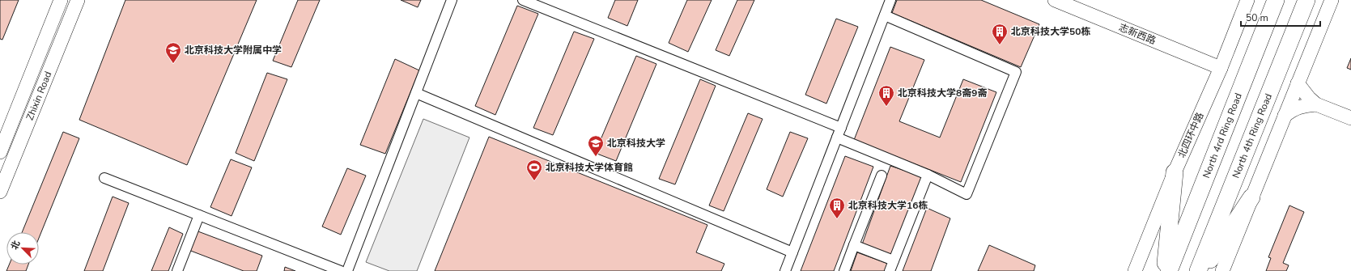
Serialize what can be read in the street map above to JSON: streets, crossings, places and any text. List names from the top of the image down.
{
  "streets": {
    "highway": ["North 4rd Ring Road", "North 4th Ring Road"],
    "street": ["志新西路", "Zhixin Road", "北四环中路"]
  },
  "crossings": [
    ["志新西路", "北四环中路"]
  ],
  "places": {
    "building": ["北京科技大学50栋", "北京科技大学8斋9斋", "北京科技大学16栋"],
    "school or university": ["北京科技大学附属中学", "北京科技大学"],
    "sports": ["北京科技大学体育館"]
  },
  "scale_bar": "50 m",
  "north": "top left"
}
